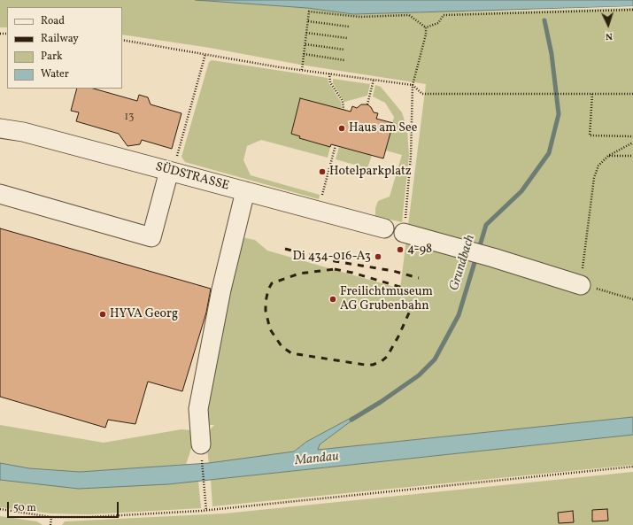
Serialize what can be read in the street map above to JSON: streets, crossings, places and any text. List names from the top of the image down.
{
  "streets": {
    "street": ["SÜDSTRASSE"]
  },
  "water": ["Grundbach", "Mandau"],
  "places": [
    "Haus am See",
    "Hotelparkplatz",
    "4-98",
    "Di 434-016-A3",
    "Freilichtmuseum AG Grubenbahn",
    "HYVA Georg"
  ],
  "house_numbers": ["13"],
  "legend": [
    "Road",
    "Railway",
    "Park",
    "Water"
  ],
  "scale_bar": "50 m",
  "north": "bottom"
}
